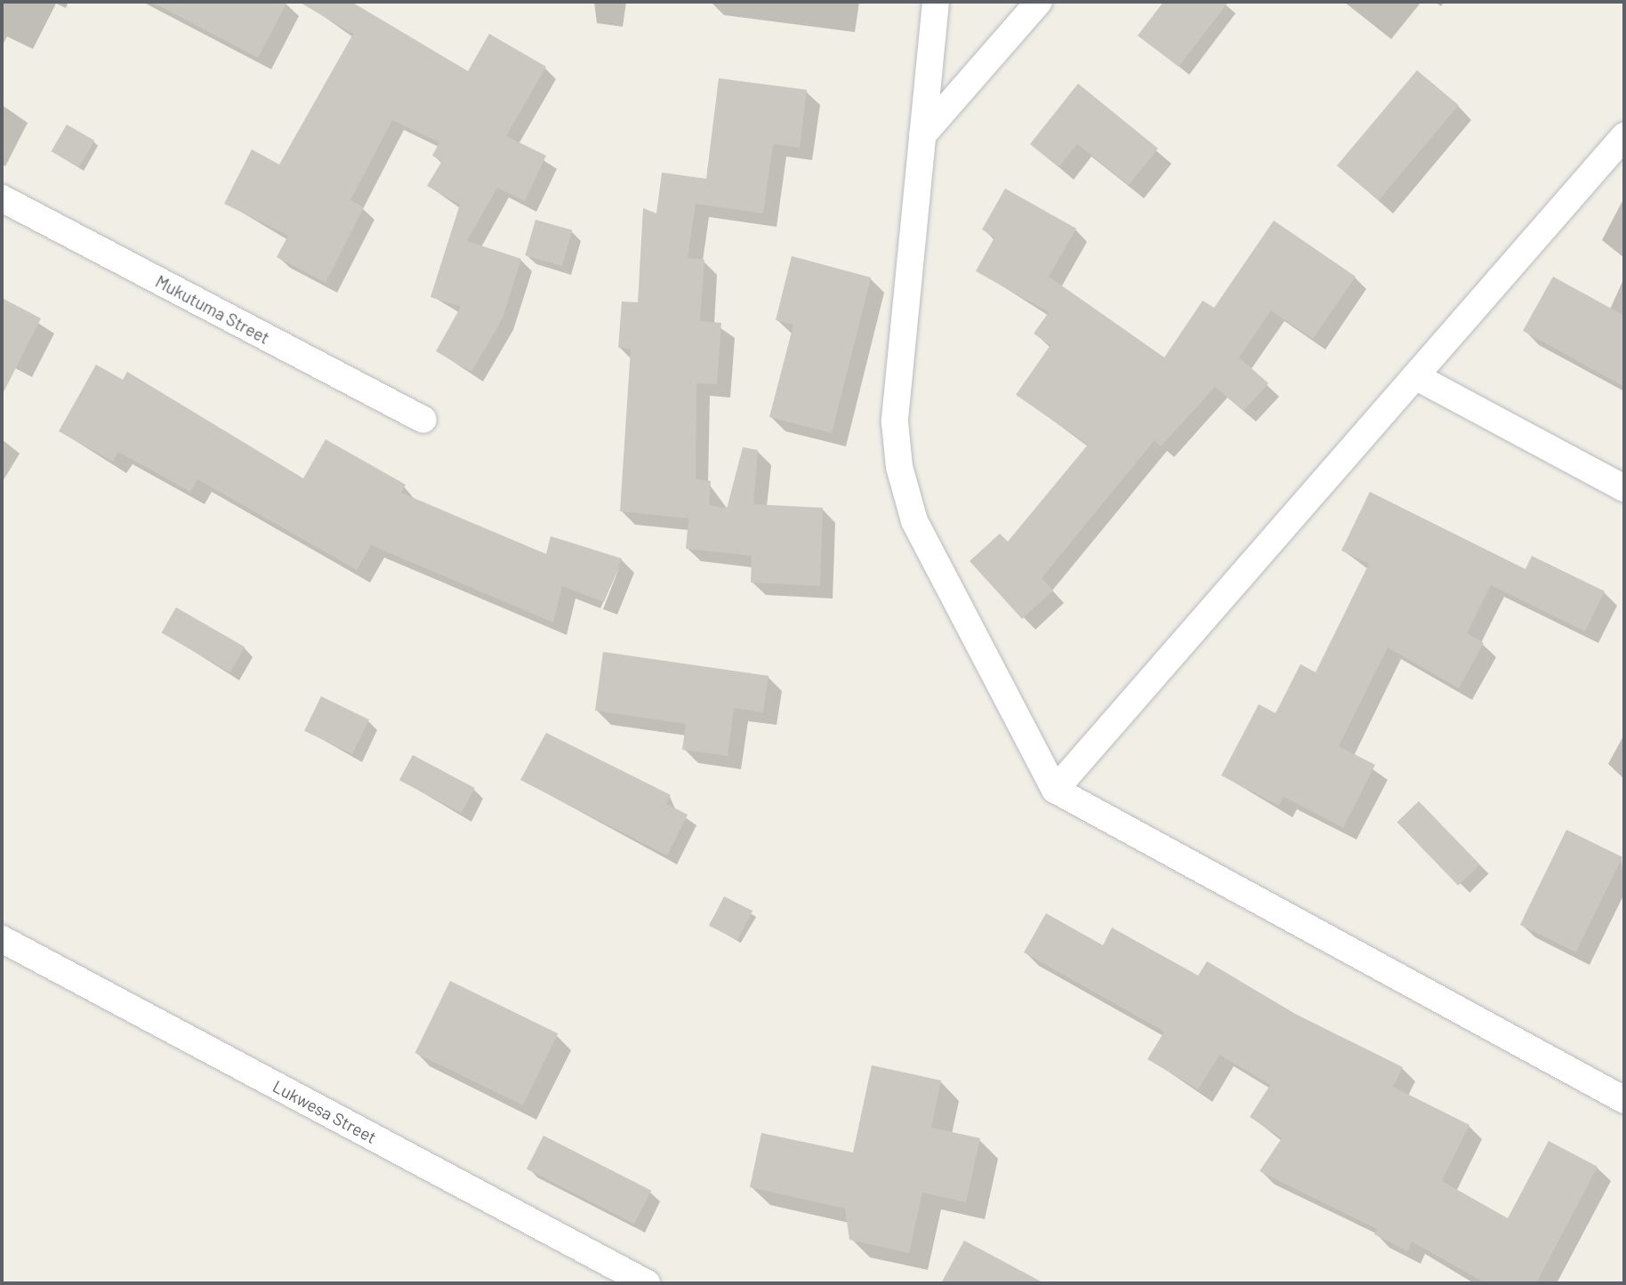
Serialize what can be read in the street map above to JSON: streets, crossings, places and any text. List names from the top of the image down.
{
  "streets": {
    "street": ["Mukutuma Street", "Lukwesa Street"]
  }
}
